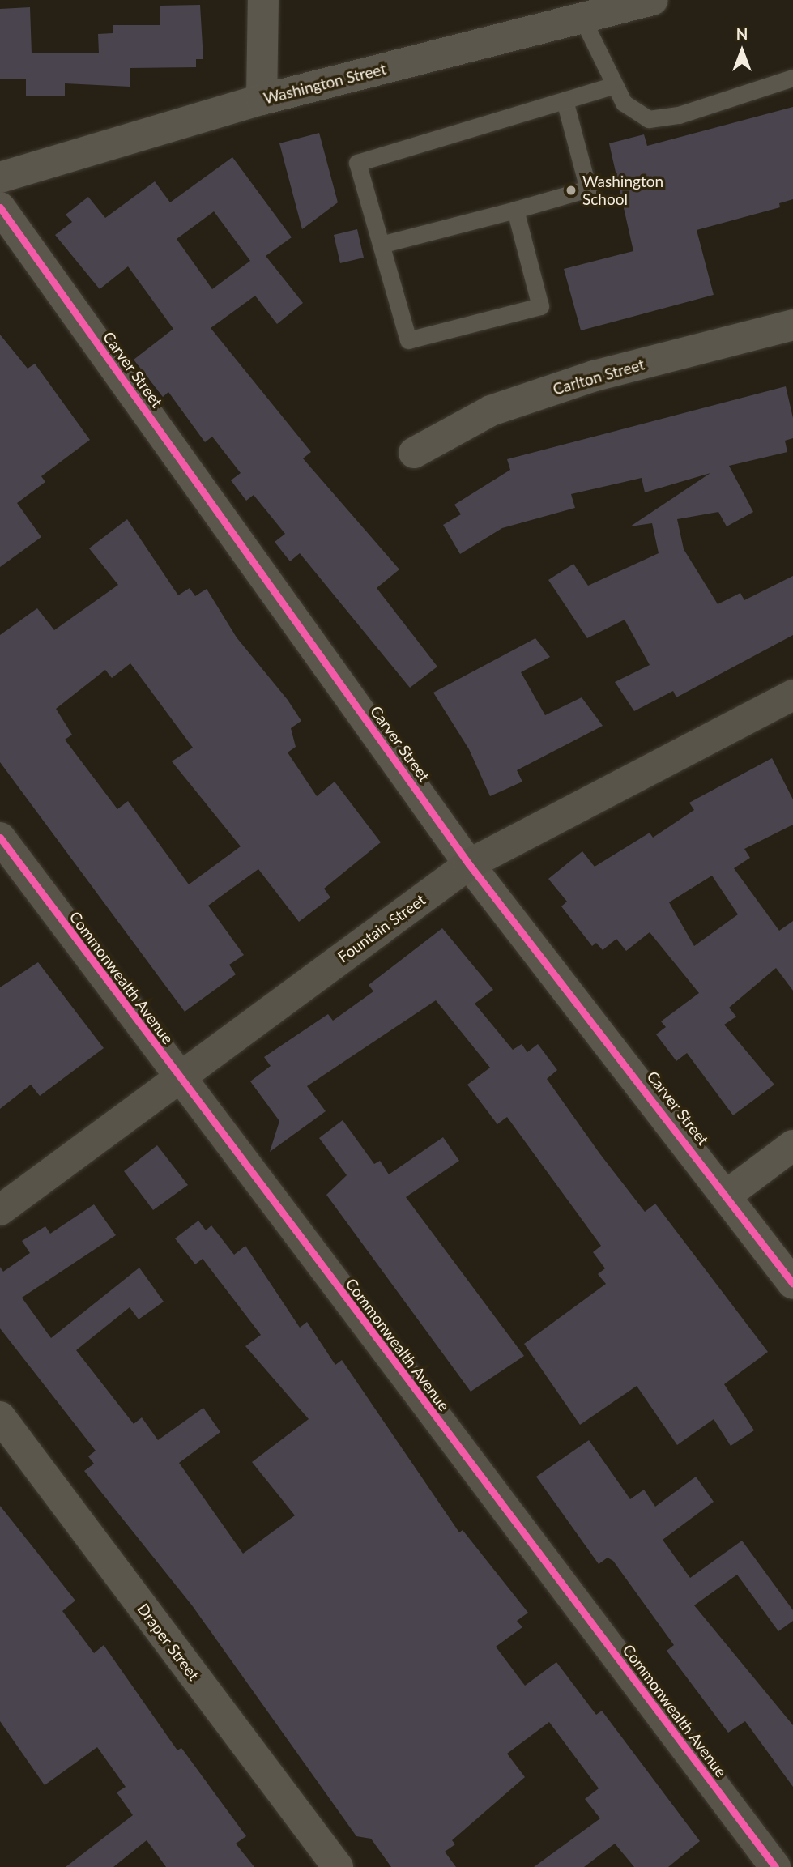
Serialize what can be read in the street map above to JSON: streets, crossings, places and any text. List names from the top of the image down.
{
  "streets": {
    "street": [
      "Washington Street",
      "Carver Street",
      "Carlton Street",
      "Fountain Street",
      "Commonwealth Avenue",
      "Draper Street"
    ]
  },
  "crossings": [
    ["Carver Street", "Fountain Street"],
    ["Fountain Street", "Commonwealth Avenue"]
  ],
  "places": ["Washington School"],
  "north": "top"
}
